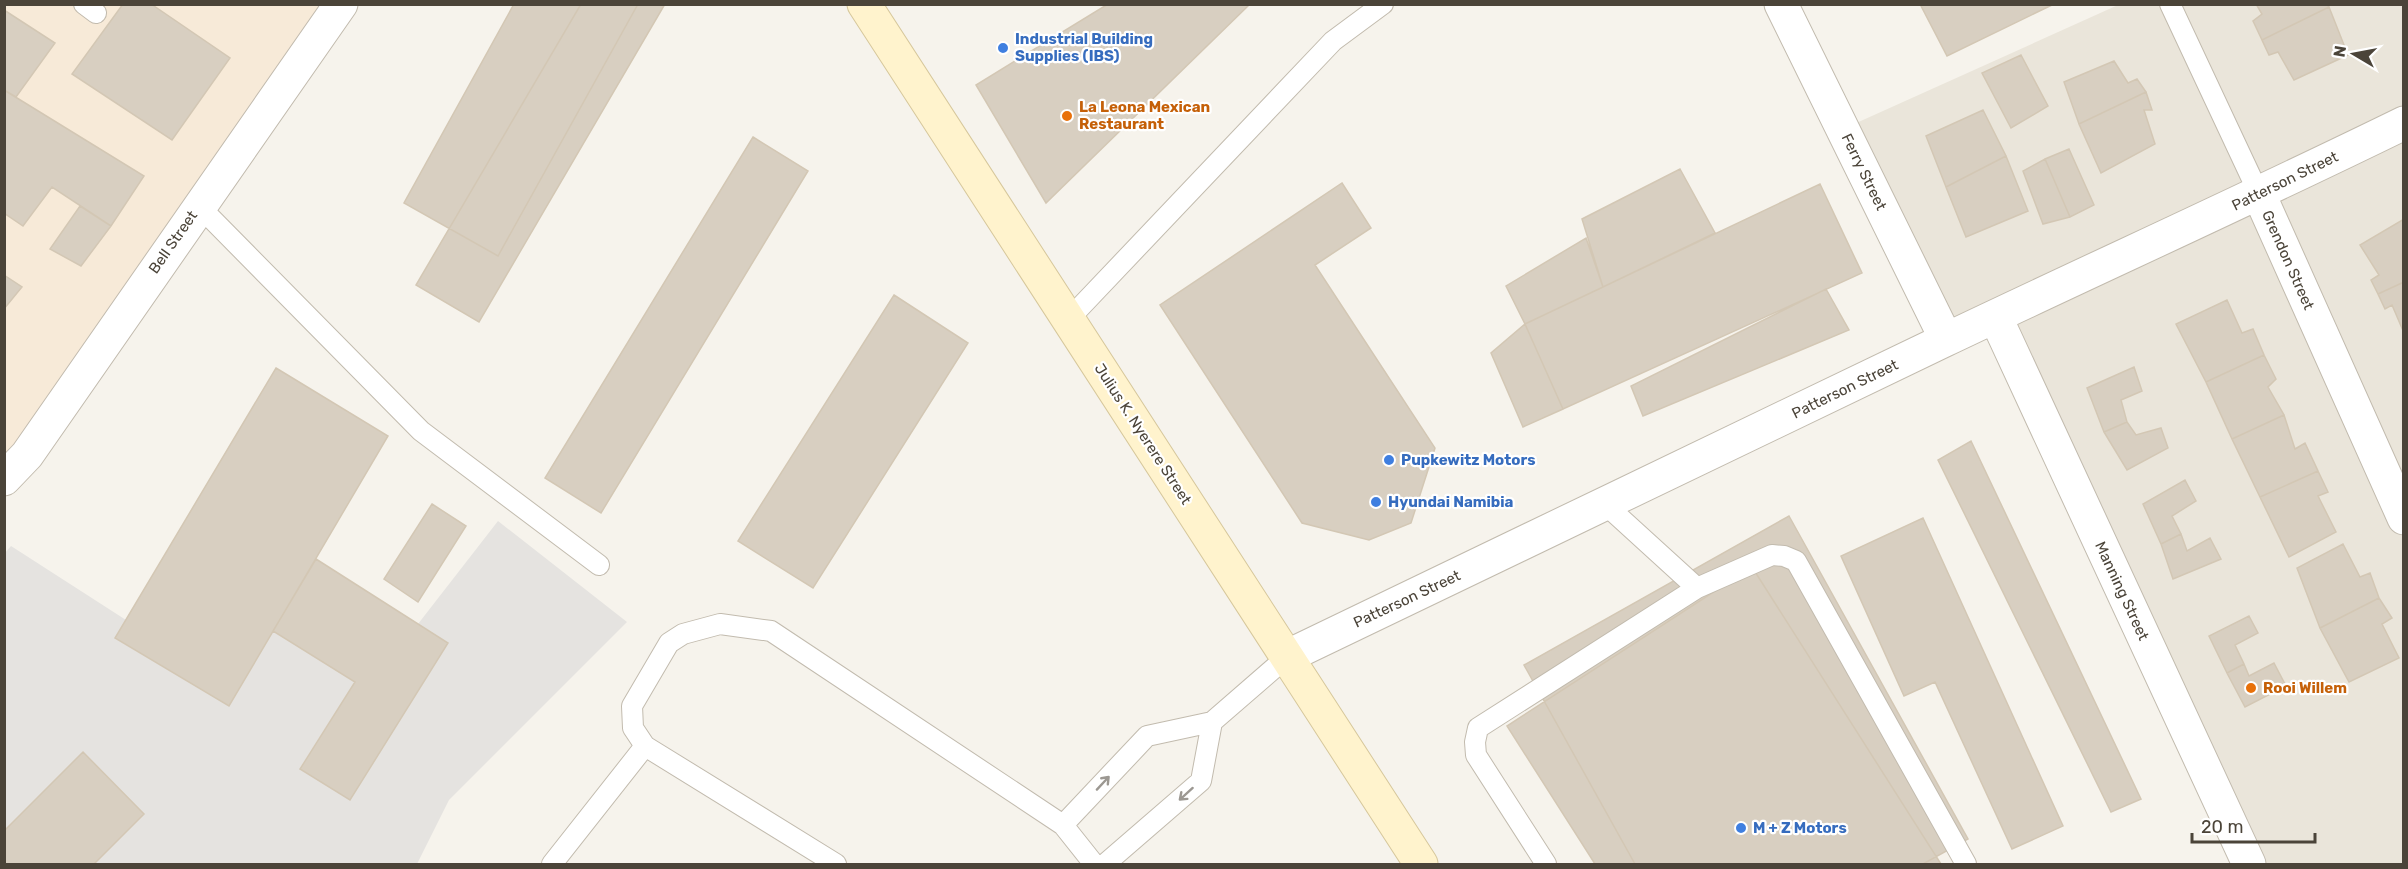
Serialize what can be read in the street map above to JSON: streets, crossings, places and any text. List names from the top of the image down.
{
  "streets": {
    "street": [
      "Ferry Street",
      "Patterson Street",
      "Bell Street",
      "Grendon Street",
      "Julius K. Nyerere Street",
      "Manning Street"
    ]
  },
  "crossings": [
    ["Ferry Street", "Patterson Street"],
    ["Patterson Street", "Grendon Street"],
    ["Patterson Street", "Julius K. Nyerere Street"],
    ["Patterson Street", "Manning Street"]
  ],
  "places": [
    "Industrial Building Supplies (IBS)",
    "La Leona Mexican Restaurant",
    "Pupkewitz Motors",
    "Hyundai Namibia",
    "Rooi Willem",
    "M + Z Motors"
  ],
  "scale_bar": "20 m",
  "north": "left"
}
